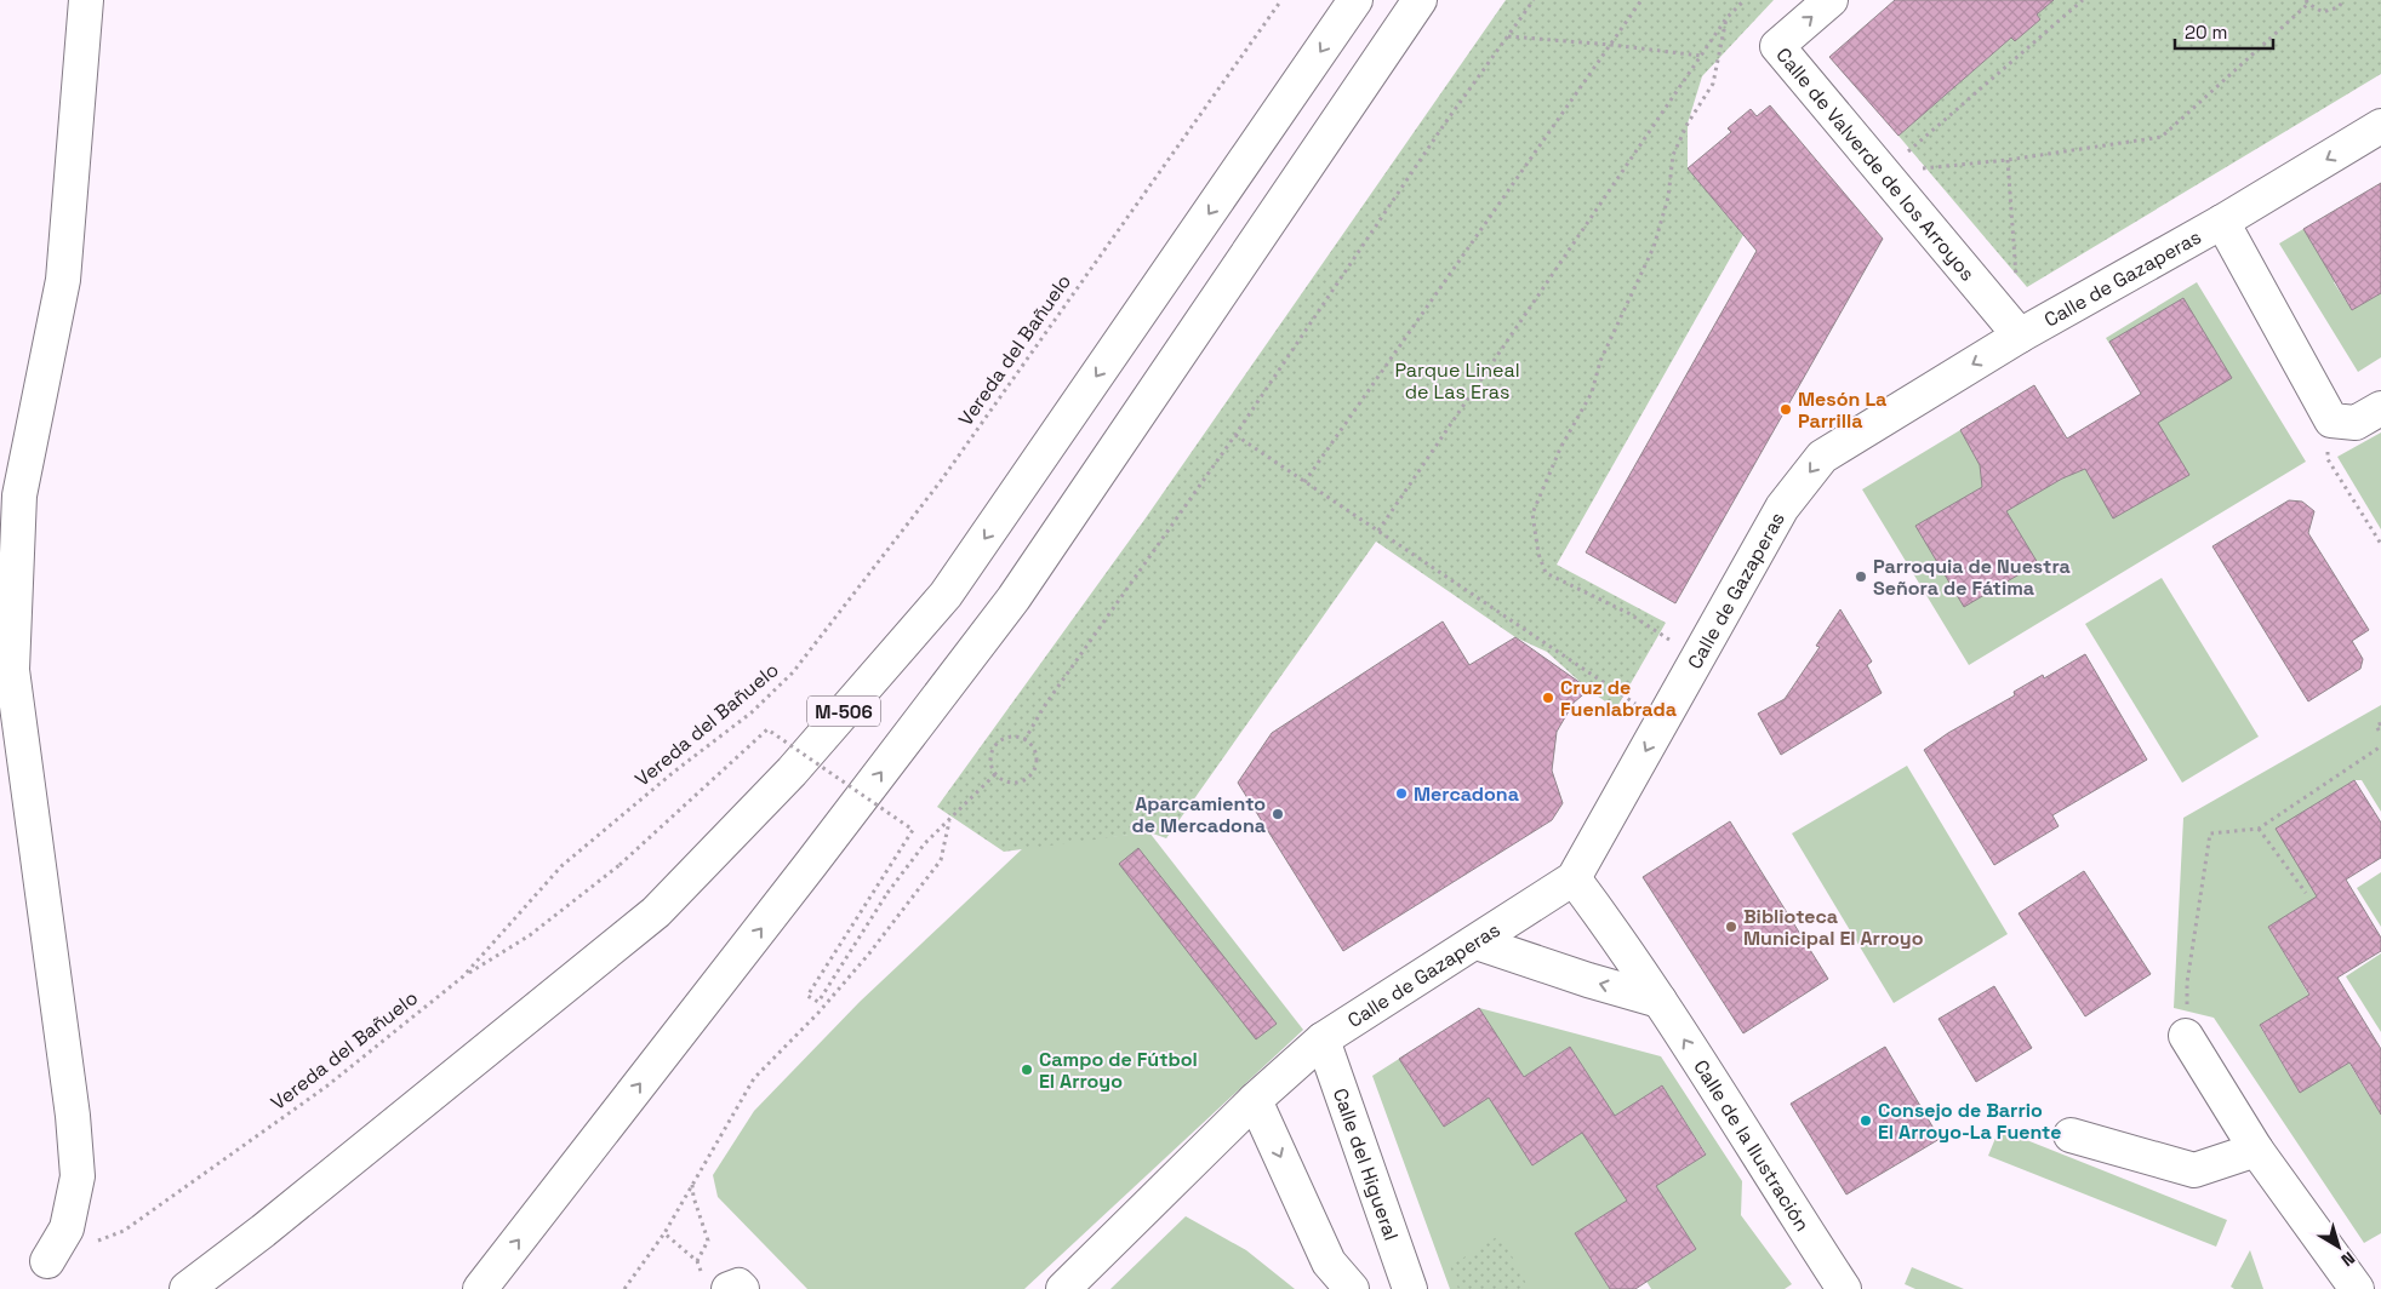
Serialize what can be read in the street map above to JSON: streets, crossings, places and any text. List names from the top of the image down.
{
  "streets": {
    "main road": [
      "Calle de Valverde de los Arroyos",
      "Calle de Gazaperas",
      "M-506",
      "Calle de la Ilustración",
      "Calle del Higueral"
    ],
    "path": ["Vereda del Bañuelo"]
  },
  "crossings": [
    ["Calle de Valverde de los Arroyos", "Calle de Gazaperas"],
    ["Calle de Gazaperas", "Calle de la Ilustración"],
    ["Calle de Gazaperas", "Calle del Higueral"]
  ],
  "one_way": ["Calle de Gazaperas", "Calle de la Ilustración"],
  "parks": ["Parque Lineal de Las Eras"],
  "places": [
    "Mesón La Parrilla",
    "Parroquia de Nuestra Señora de Fátima",
    "Cruz de Fuenlabrada",
    "Mercadona",
    "Aparcamiento de Mercadona",
    "Biblioteca Municipal El Arroyo",
    "Campo de Fútbol El Arroyo",
    "Consejo de Barrio El Arroyo-La Fuente"
  ],
  "scale_bar": "20 m",
  "north": "bottom right"
}
